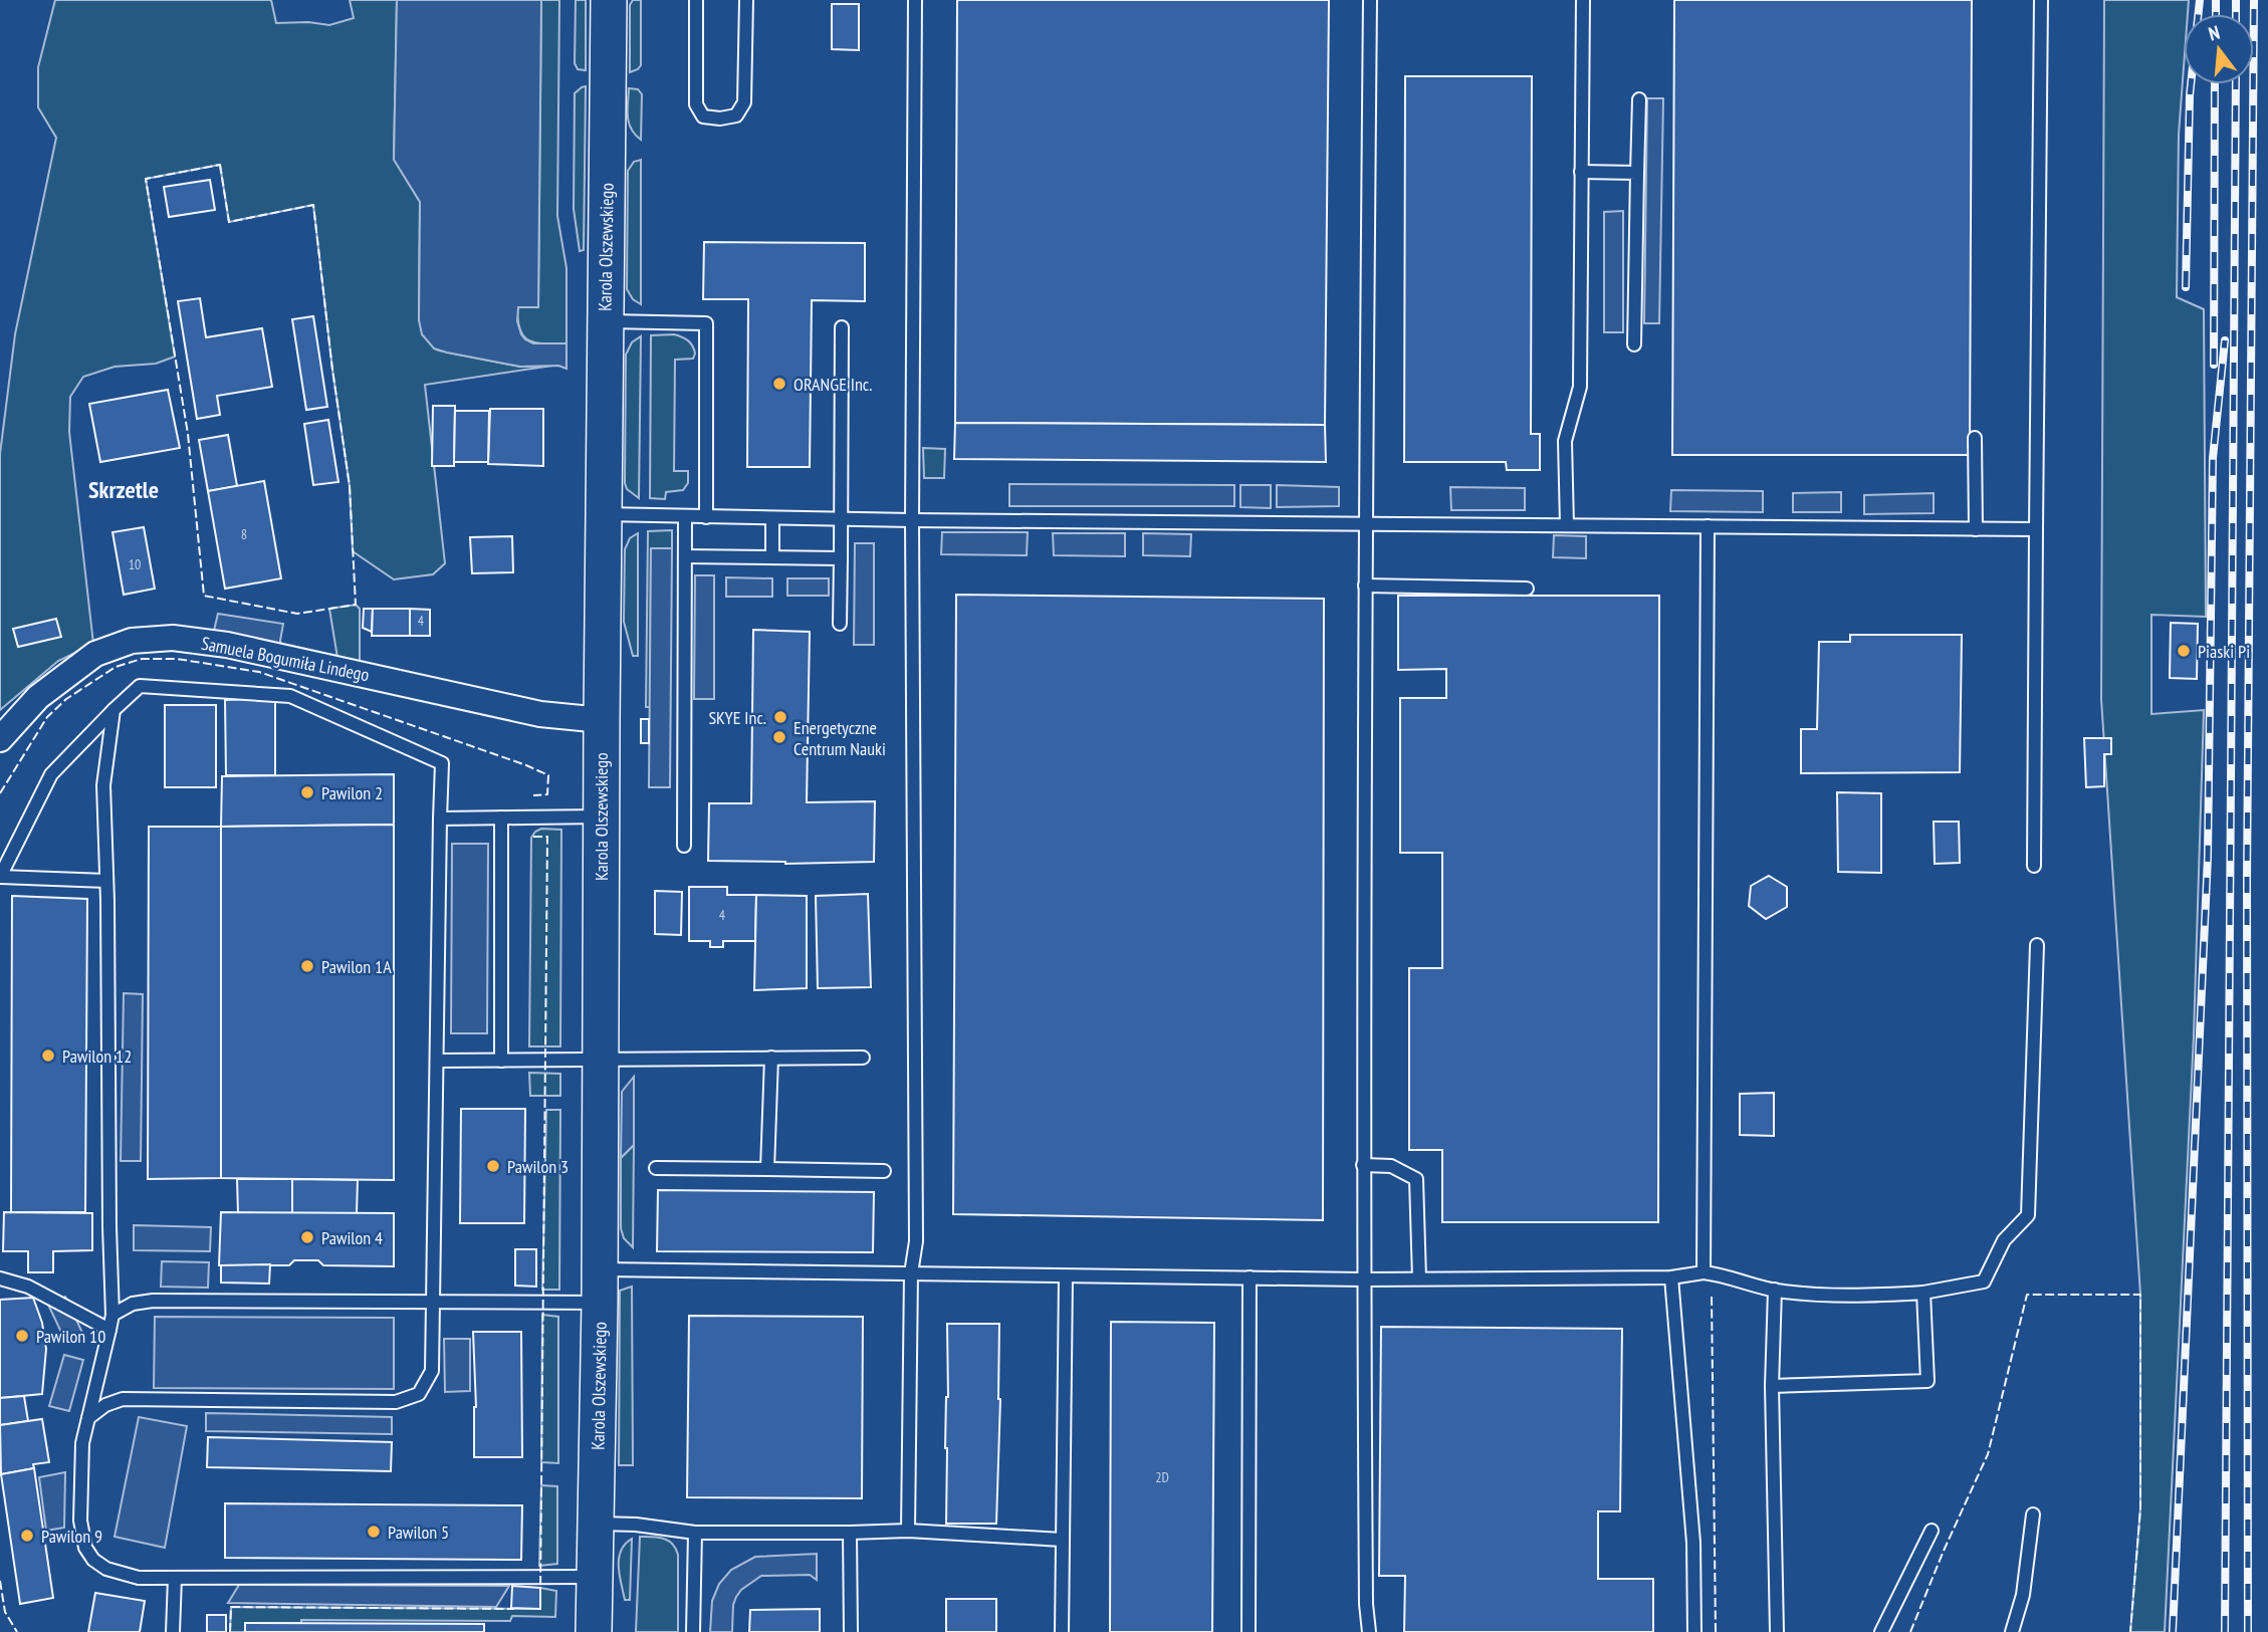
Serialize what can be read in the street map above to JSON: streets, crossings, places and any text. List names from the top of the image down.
{
  "streets": {
    "street": ["Karola Olszewskiego", "Samuela Bogumiła Lindego"]
  },
  "crossings": [
    ["Karola Olszewskiego", "Samuela Bogumiła Lindego"]
  ],
  "districts": ["Skrzetle"],
  "places": [
    "ORANGE Inc.",
    "Piaski Pi",
    "SKYE Inc.",
    "Energetyczne Centrum Nauki",
    "Pawilon 2",
    "Pawilon 1A",
    "Pawilon 12",
    "Pawilon 3",
    "Pawilon 4",
    "Pawilon 10",
    "Pawilon 5",
    "Pawilon 9"
  ],
  "house_numbers": [
    "8",
    "10",
    "4",
    "4",
    "2D"
  ],
  "north": "top"
}
